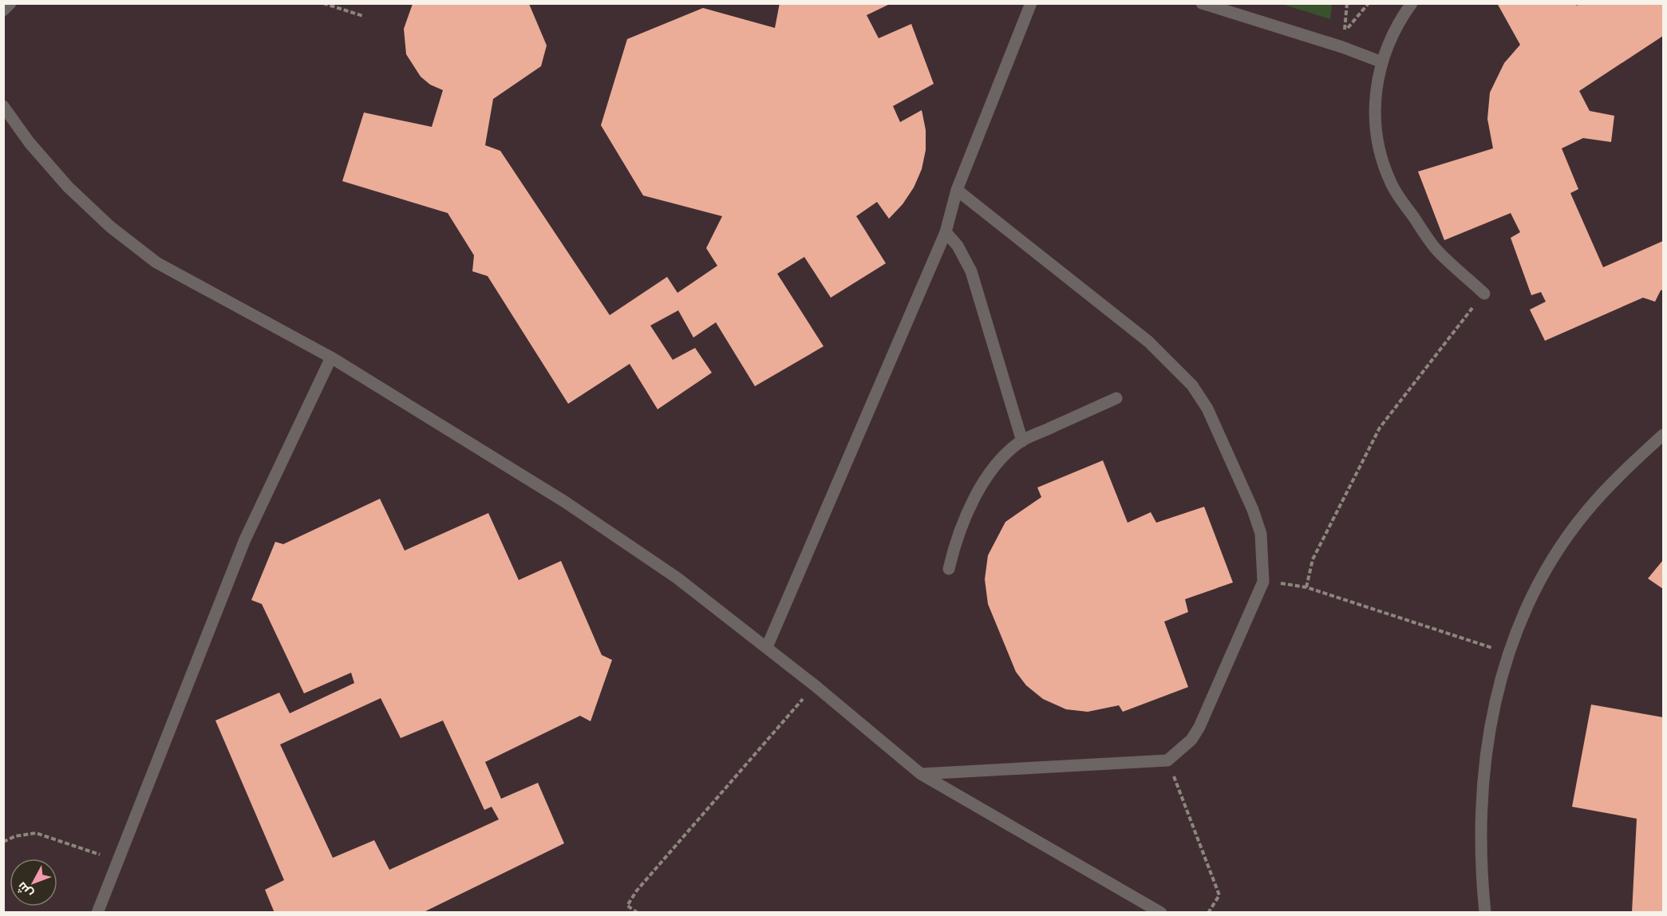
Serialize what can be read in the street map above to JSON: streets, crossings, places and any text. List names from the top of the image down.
{
  "north": "bottom left"
}
